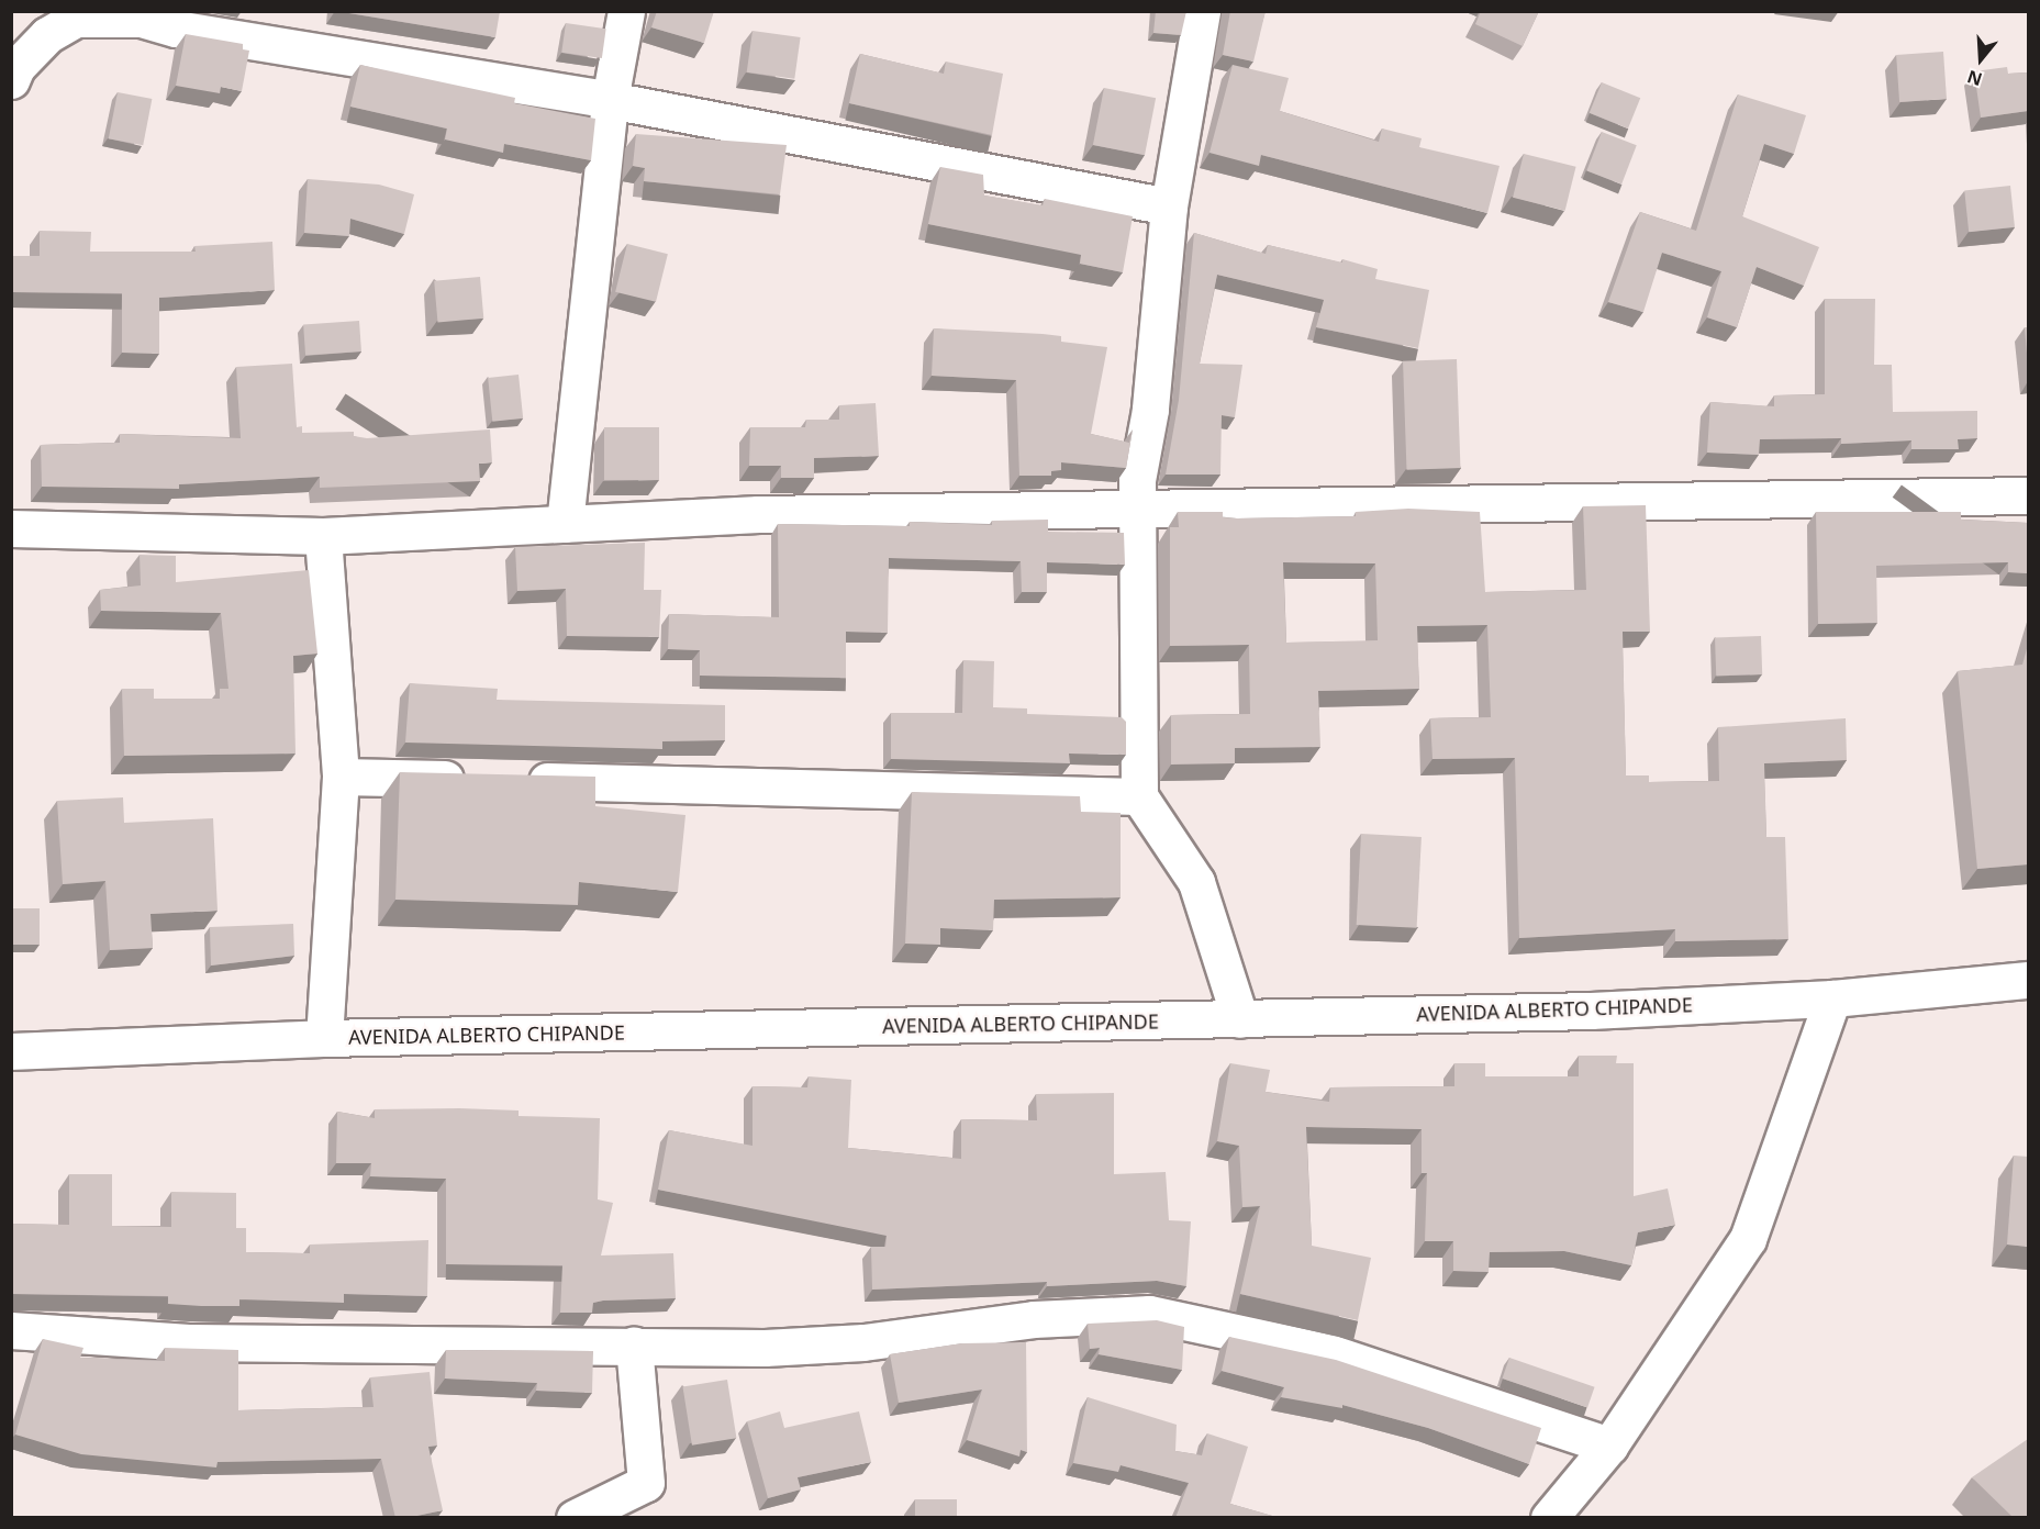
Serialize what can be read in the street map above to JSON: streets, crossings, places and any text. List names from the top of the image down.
{
  "streets": {
    "street": ["AVENIDA ALBERTO CHIPANDE"]
  },
  "north": "bottom"
}
